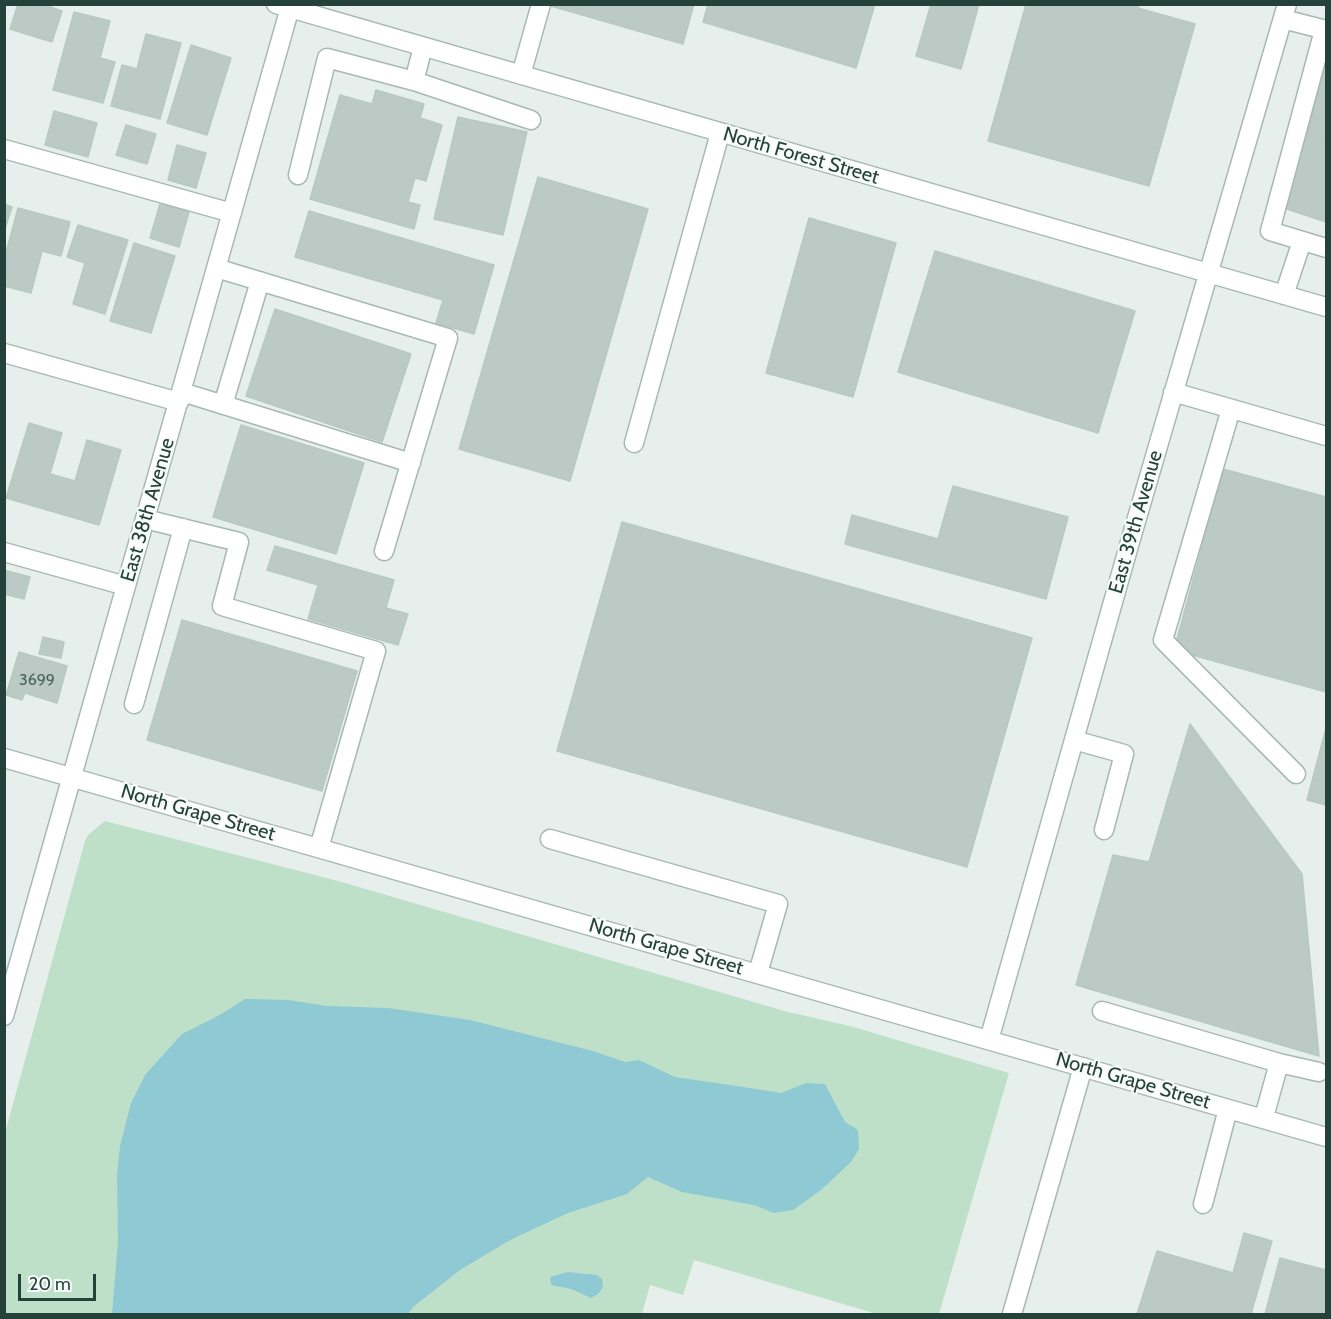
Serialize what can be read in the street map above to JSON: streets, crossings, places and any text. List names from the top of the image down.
{
  "streets": {
    "street": [
      "North Forest Street",
      "East 38th Avenue",
      "East 39th Avenue",
      "North Grape Street"
    ]
  },
  "crossings": [
    ["North Forest Street", "East 38th Avenue"],
    ["North Forest Street", "East 39th Avenue"],
    ["East 38th Avenue", "North Grape Street"],
    ["East 39th Avenue", "North Grape Street"]
  ],
  "house_numbers": ["3699"],
  "scale_bar": "20 m"
}
